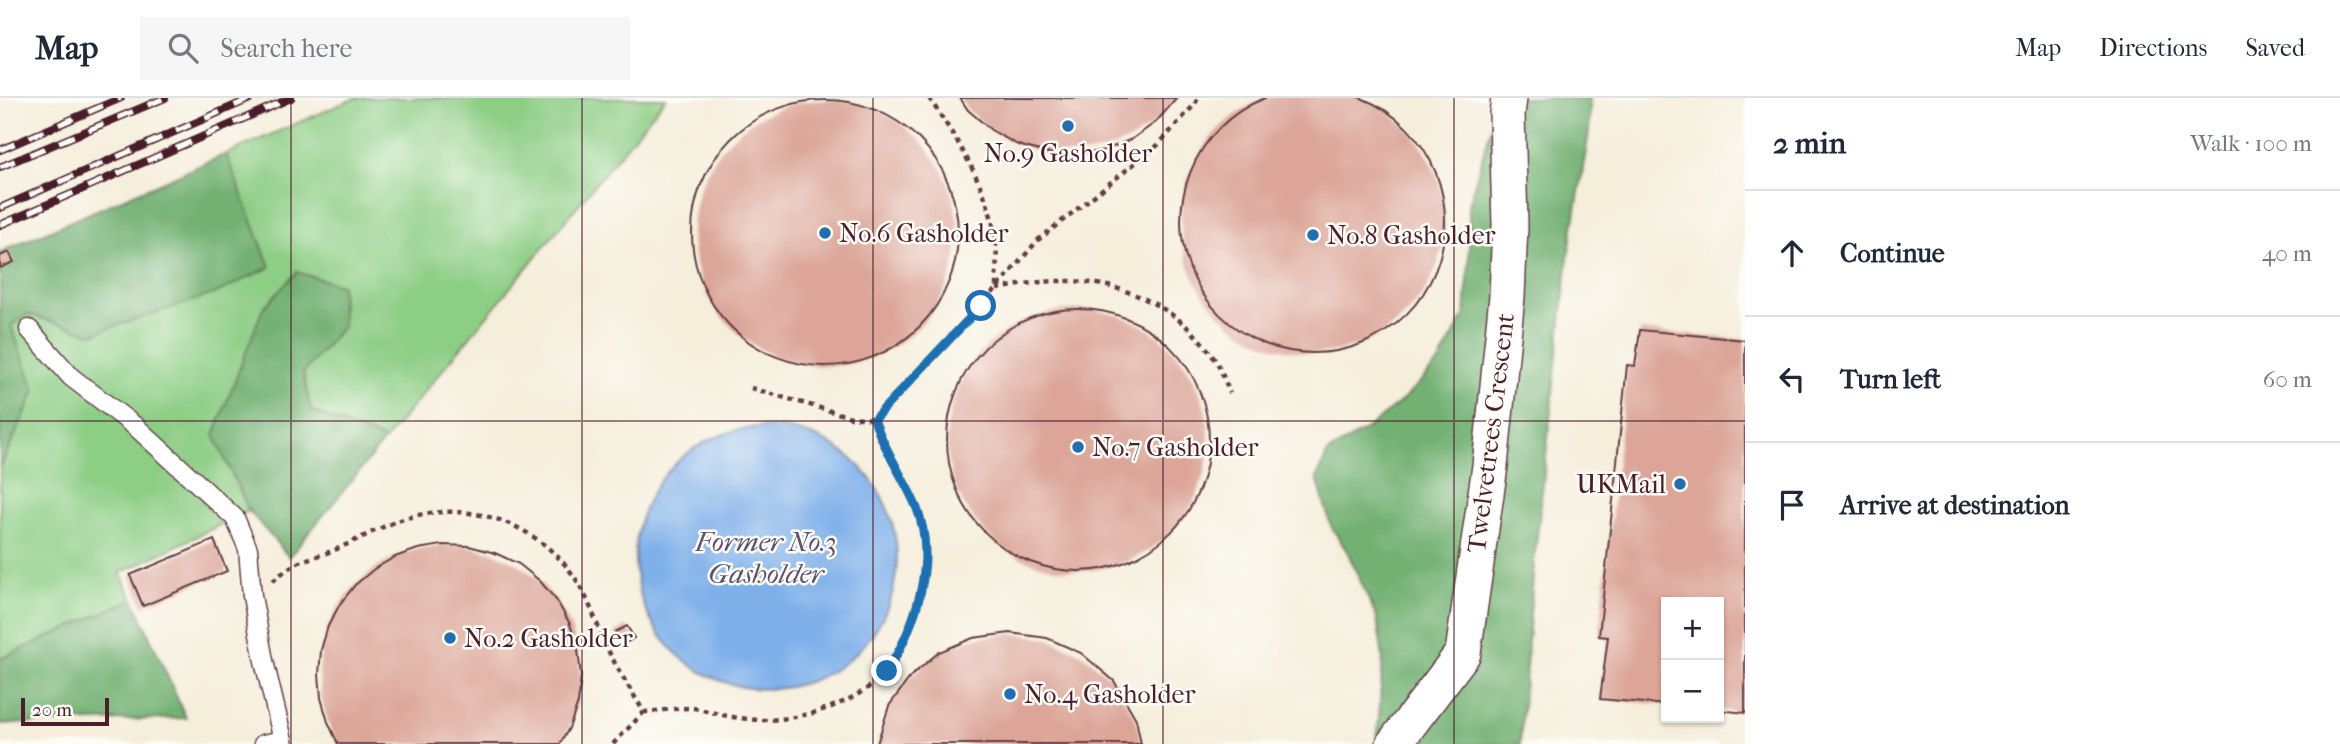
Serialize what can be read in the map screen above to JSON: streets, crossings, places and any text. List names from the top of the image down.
{
  "streets": {
    "street": ["Twelvetrees Crescent"]
  },
  "water": ["Former No.3 Gasholder"],
  "places": [
    "No.9 Gasholder",
    "No.6 Gasholder",
    "No.8 Gasholder",
    "No.7 Gasholder",
    "UKMail",
    "No.2 Gasholder",
    "No.4 Gasholder"
  ],
  "scale_bar": "20 m",
  "page": {
    "header": "Map",
    "search": "Search here",
    "nav": ["Map", "Directions", "Saved"],
    "heading": ["2 min", "Walk · 100 m"],
    "list": [
      ["Continue", "40 m"],
      ["Turn left", "60 m"],
      "Arrive at destination"
    ],
    "map_buttons": ["+", "−"],
    "scale": "20 m"
  }
}
